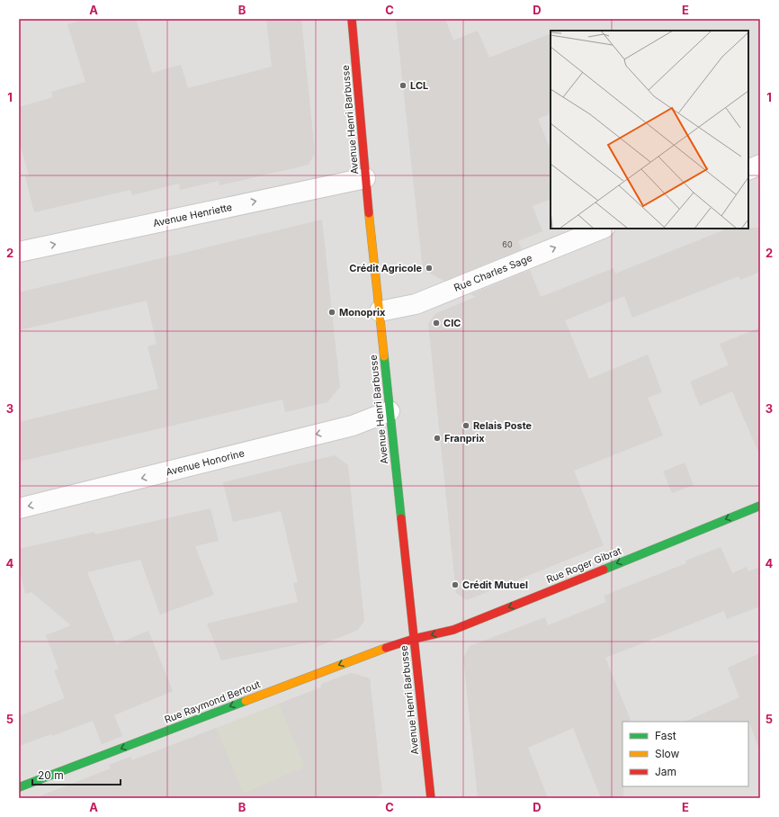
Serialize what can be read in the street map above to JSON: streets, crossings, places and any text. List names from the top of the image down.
{
  "streets": {
    "street": [
      "Avenue Henri Barbusse",
      "Avenue Henriette",
      "Rue Charles Sage",
      "Avenue Honorine",
      "Rue Roger Gibrat",
      "Rue Raymond Bertout"
    ]
  },
  "crossings": [
    ["Avenue Henri Barbusse", "Avenue Henriette"],
    ["Avenue Henri Barbusse", "Rue Charles Sage"],
    ["Avenue Henri Barbusse", "Avenue Honorine"],
    ["Avenue Henri Barbusse", "Rue Roger Gibrat"],
    ["Avenue Henri Barbusse", "Rue Raymond Bertout"],
    ["Rue Roger Gibrat", "Rue Raymond Bertout"]
  ],
  "one_way": [
    "Avenue Henriette",
    "Rue Charles Sage",
    "Avenue Honorine",
    "Rue Roger Gibrat",
    "Rue Raymond Bertout"
  ],
  "places": [
    "LCL",
    "Crédit Agricole",
    "Monoprix",
    "CIC",
    "Relais Poste",
    "Franprix",
    "Crédit Mutuel"
  ],
  "house_numbers": ["60"],
  "legend": ["Fast", "Slow", "Jam"],
  "scale_bar": "20 m",
  "grid": {
    "columns": [
      "A",
      "B",
      "C",
      "D",
      "E"
    ],
    "rows": [
      "1",
      "2",
      "3",
      "4",
      "5"
    ]
  }
}
